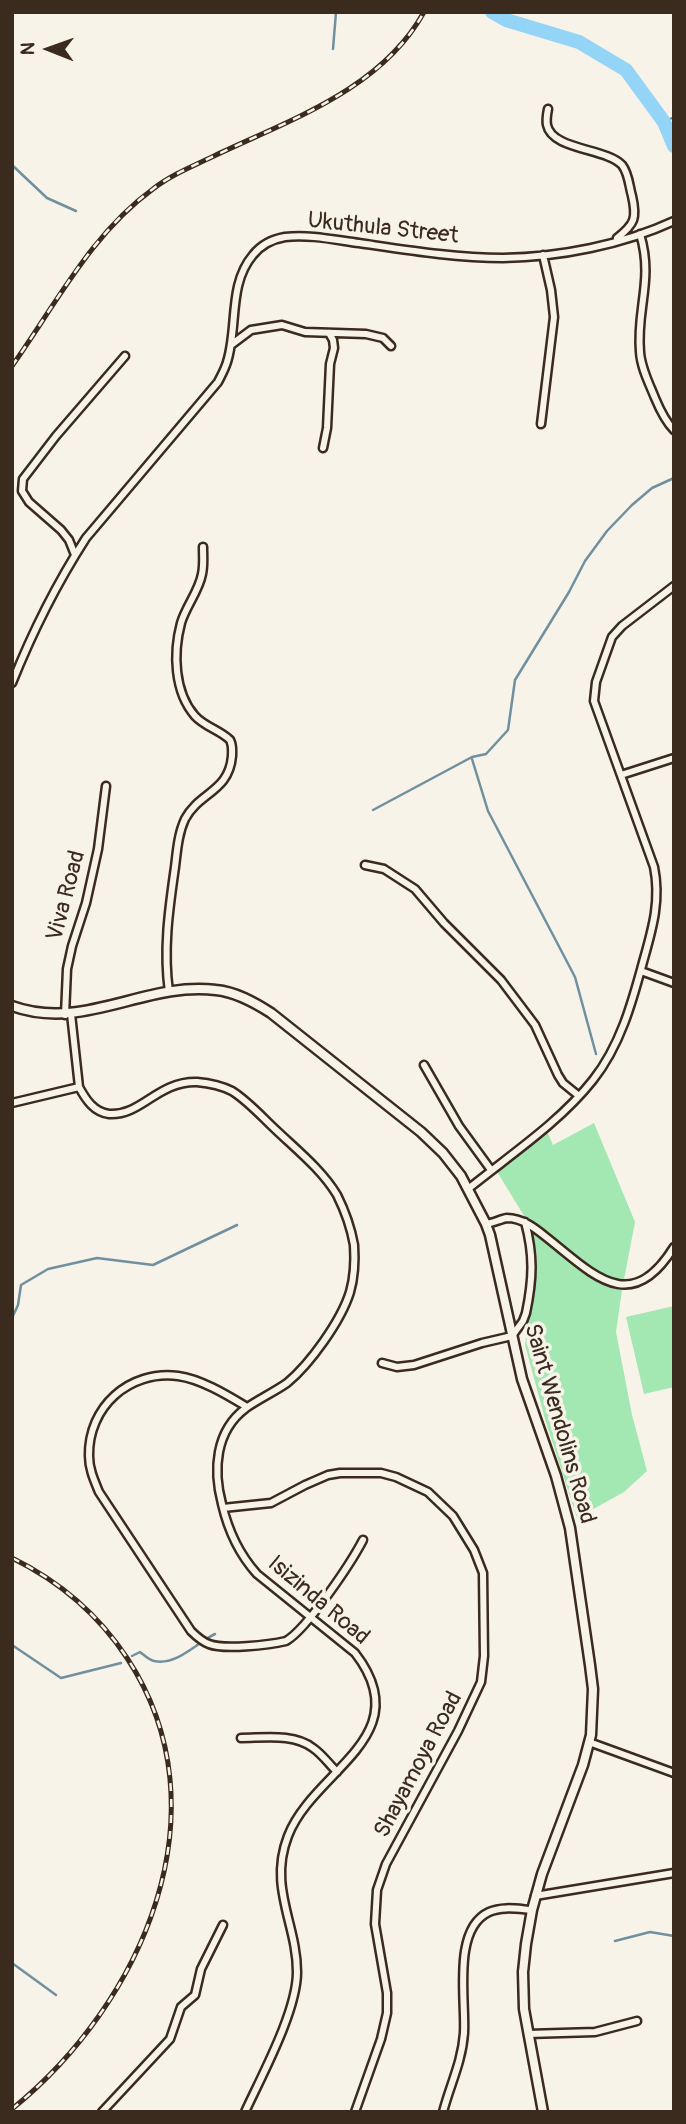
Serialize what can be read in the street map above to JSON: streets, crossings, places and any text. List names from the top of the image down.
{
  "streets": {
    "street": [
      "Ukuthula Street",
      "Viva Road",
      "Saint Wendolins Road",
      "Isizinda Road",
      "Shayamoya Road"
    ]
  },
  "crossings": [
    ["Viva Road", "Saint Wendolins Road"],
    ["Isizinda Road", "Shayamoya Road"]
  ],
  "north": "left"
}
